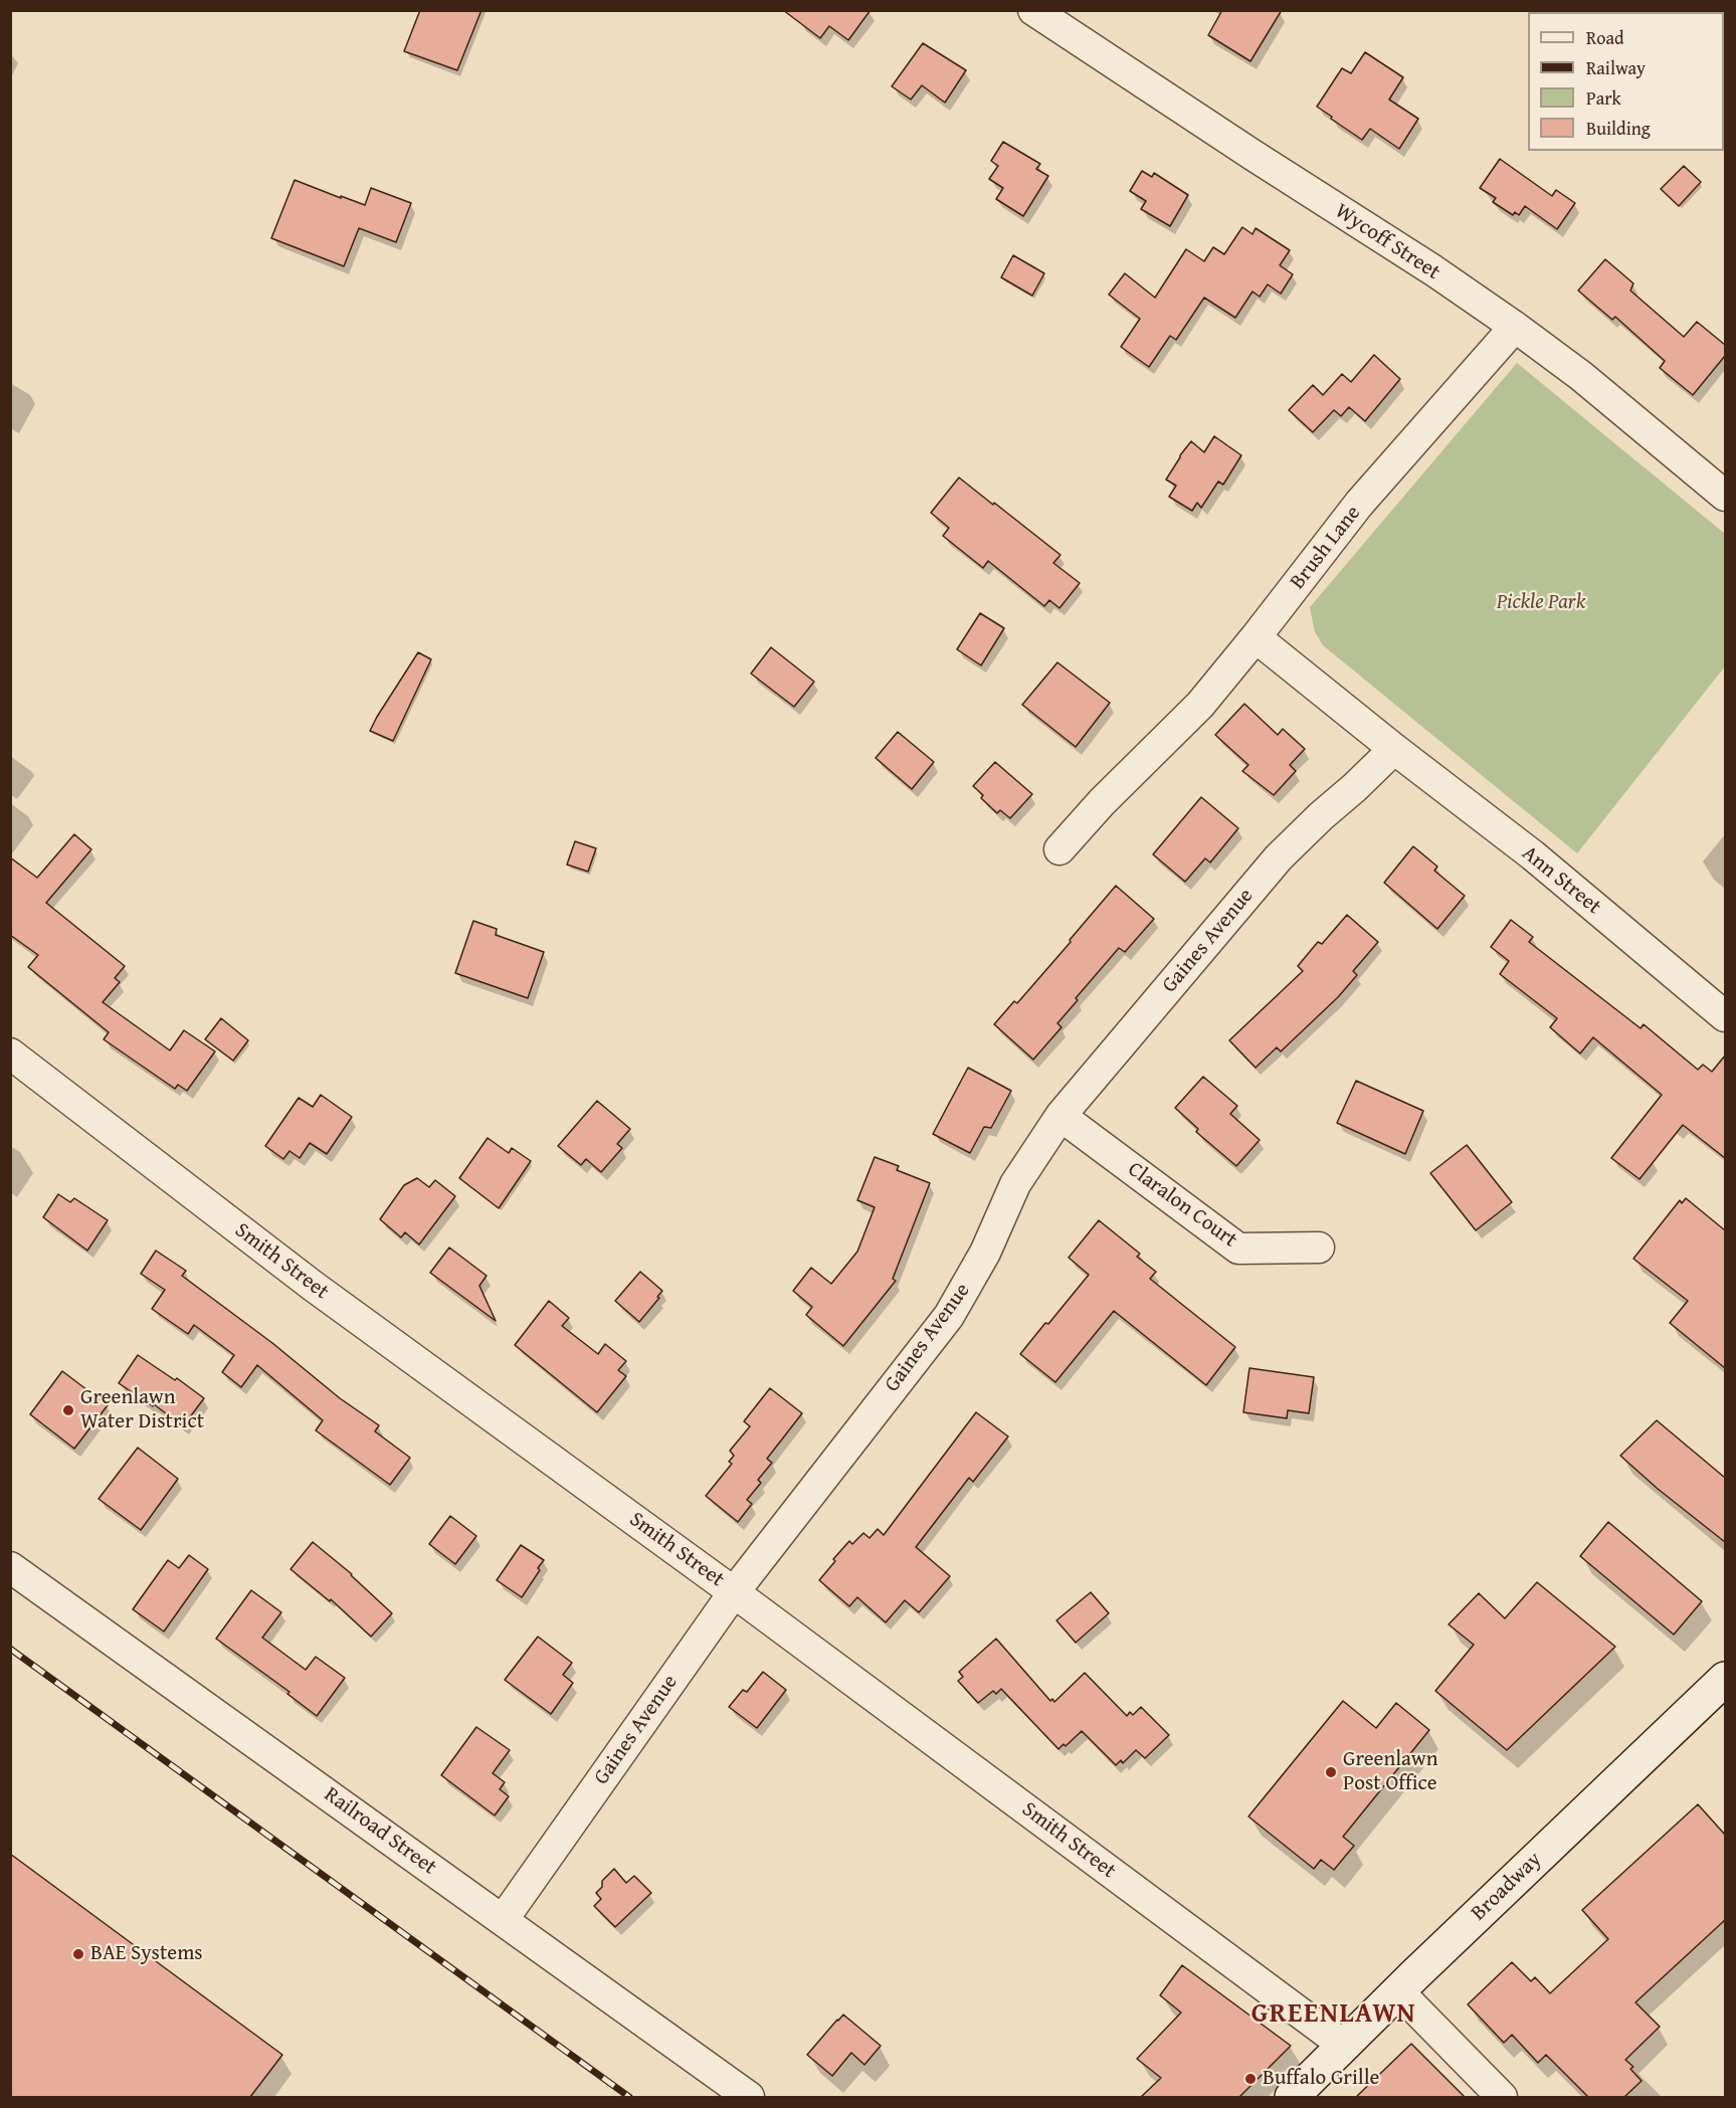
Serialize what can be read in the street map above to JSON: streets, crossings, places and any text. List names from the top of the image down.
{
  "streets": {
    "main road": ["Broadway"],
    "street": [
      "Wycoff Street",
      "Brush Lane",
      "Ann Street",
      "Gaines Avenue",
      "Claralon Court",
      "Smith Street",
      "Railroad Street"
    ]
  },
  "crossings": [
    ["Wycoff Street", "Brush Lane"],
    ["Ann Street", "Gaines Avenue"],
    ["Gaines Avenue", "Claralon Court"],
    ["Gaines Avenue", "Smith Street"],
    ["Gaines Avenue", "Railroad Street"],
    ["Smith Street", "Broadway"]
  ],
  "districts": ["GREENLAWN"],
  "parks": ["Pickle Park"],
  "places": [
    "Greenlawn Water District",
    "Greenlawn Post Office",
    "BAE Systems",
    "Buffalo Grille"
  ],
  "legend": [
    "Road",
    "Railway",
    "Park",
    "Building"
  ]
}
